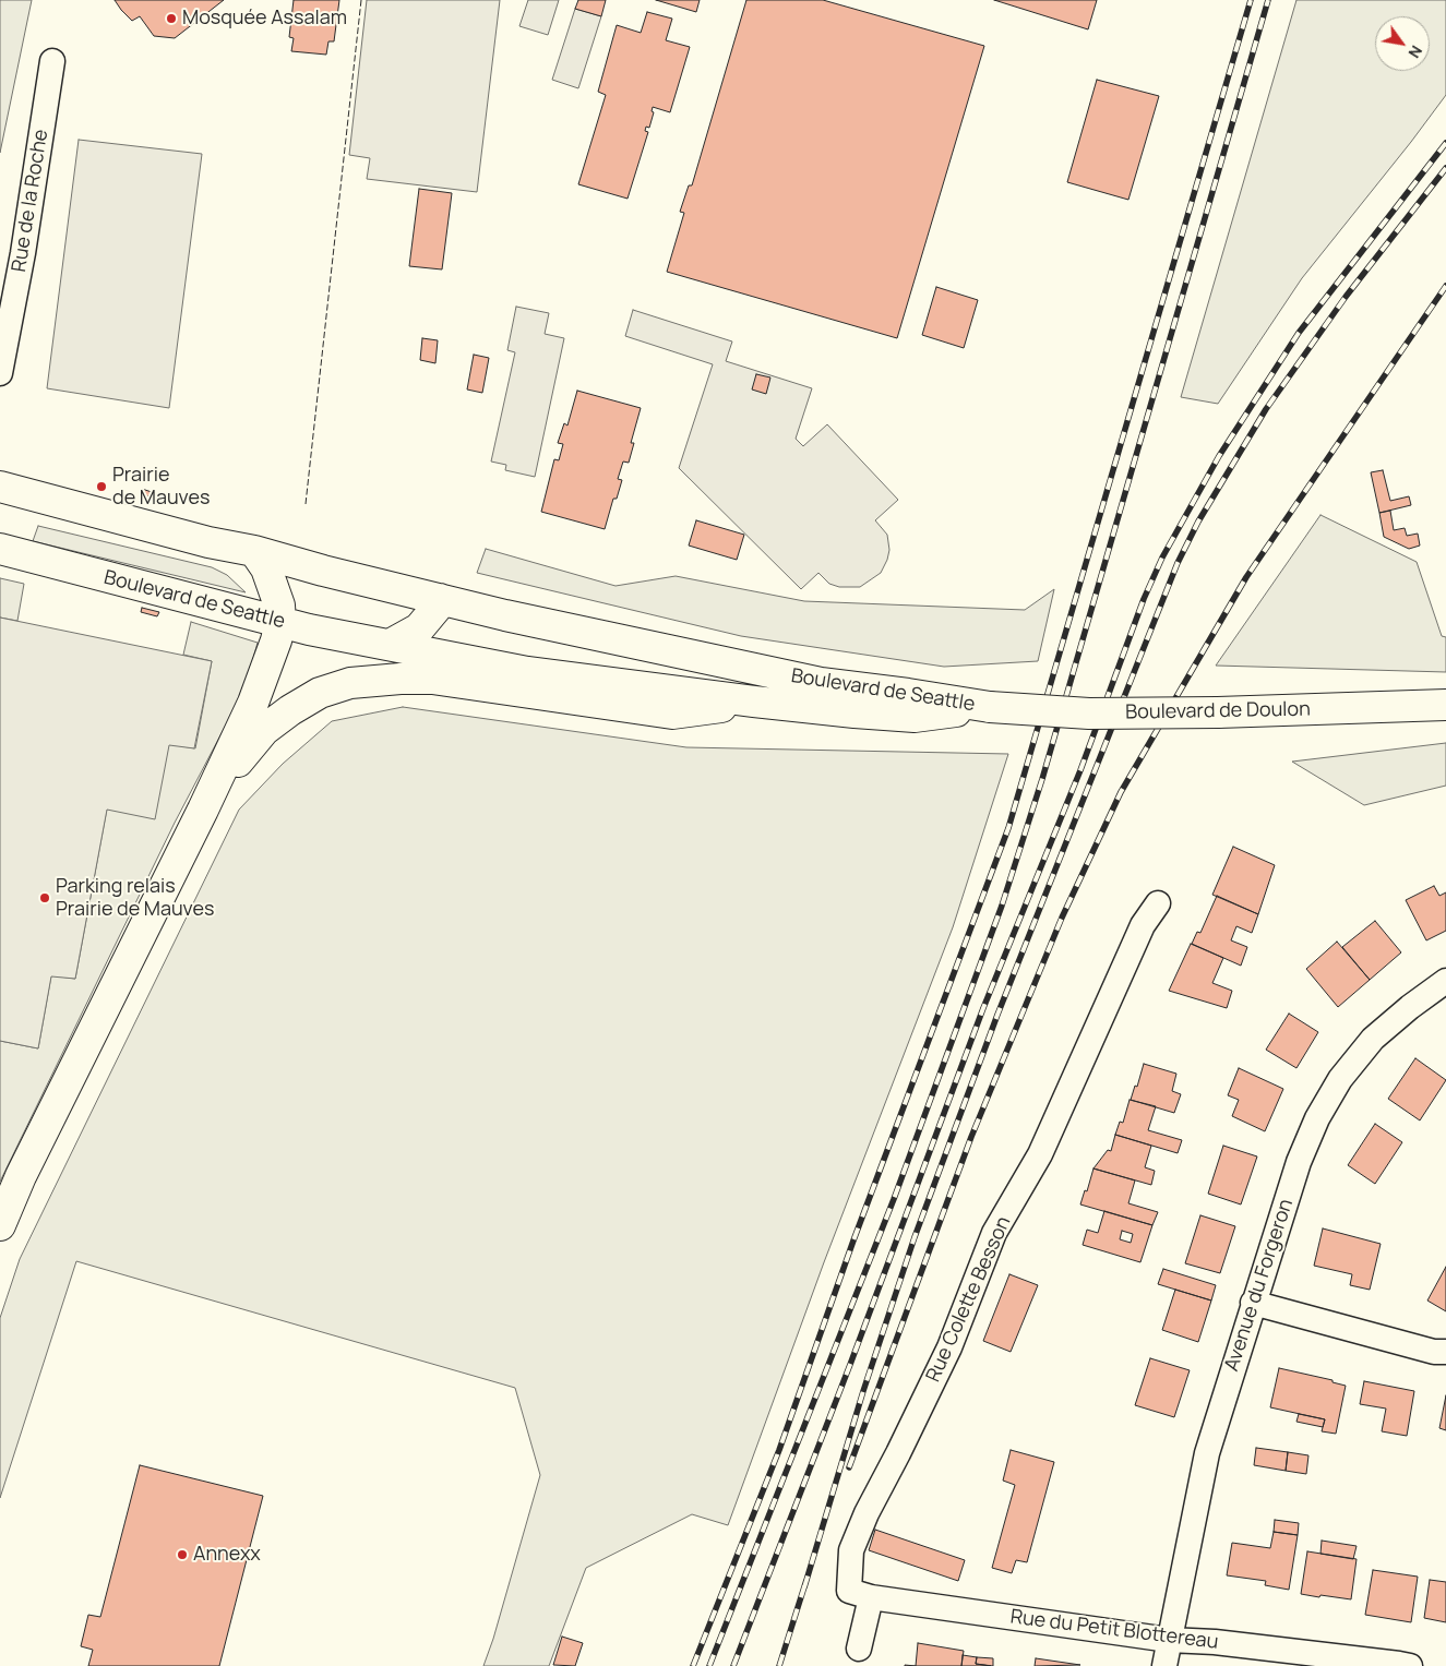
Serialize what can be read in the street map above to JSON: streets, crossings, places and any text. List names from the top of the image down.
{
  "streets": {
    "main road": ["Boulevard de Seattle", "Boulevard de Doulon"],
    "street": [
      "Rue de la Roche",
      "Avenue du Forgeron",
      "Rue Colette Besson",
      "Rue du Petit Blottereau"
    ]
  },
  "crossings": [
    ["Boulevard de Seattle", "Boulevard de Doulon"],
    ["Avenue du Forgeron", "Rue du Petit Blottereau"],
    ["Rue Colette Besson", "Rue du Petit Blottereau"]
  ],
  "places": [
    "Mosquée Assalam",
    "Prairie de Mauves",
    "Parking relais Prairie de Mauves",
    "Annexx"
  ],
  "north": "bottom right"
}
